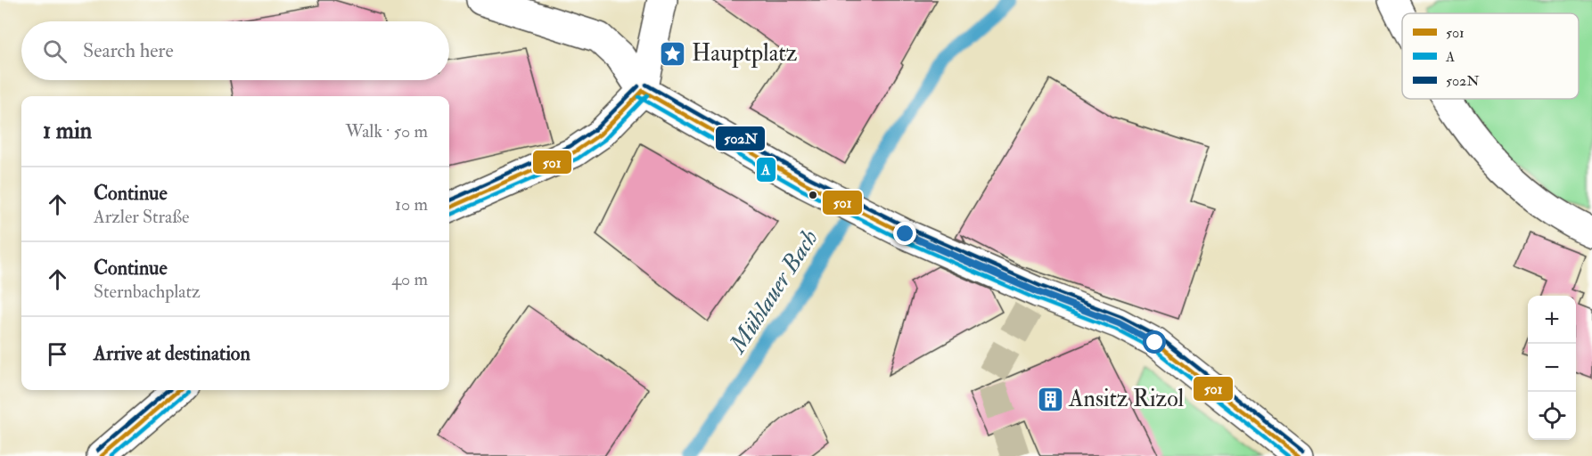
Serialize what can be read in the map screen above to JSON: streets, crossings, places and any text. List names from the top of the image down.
{
  "water": ["Mühlauer Bach"],
  "places": {
    "place": ["Hauptplatz"],
    "building": ["Ansitz Rizol"]
  },
  "lines": ["transit line 502N", "transit line 501", "transit line A"],
  "legend": ["501", "A", "502N"],
  "page": {
    "search": "Search here",
    "heading": ["1 min", "Walk · 50 m"],
    "list": [
      ["Continue", "Arzler Straße", "10 m"],
      ["Continue", "Sternbachplatz", "40 m"],
      "Arrive at destination"
    ],
    "map_buttons": ["+", "−"]
  }
}
